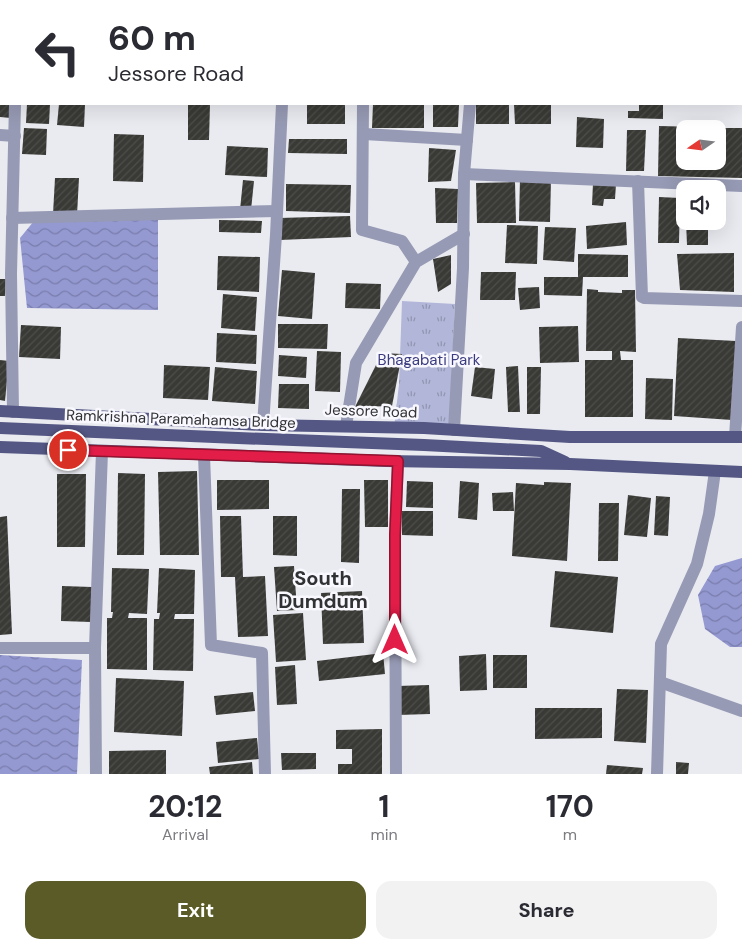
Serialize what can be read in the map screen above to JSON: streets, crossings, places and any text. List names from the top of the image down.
{
  "streets": {
    "main road": ["Jessore Road", "Ramkrishna Paramahamsa Bridge"]
  },
  "districts": ["South Dumdum"],
  "parks": ["Bhagabati Park"],
  "north": "left",
  "page": {
    "turn": ["60 m", "Jessore Road"],
    "eta": [
      "20:12",
      "Arrival",
      "1",
      "min",
      "170",
      "m"
    ],
    "buttons": ["Exit", "Share"]
  }
}
